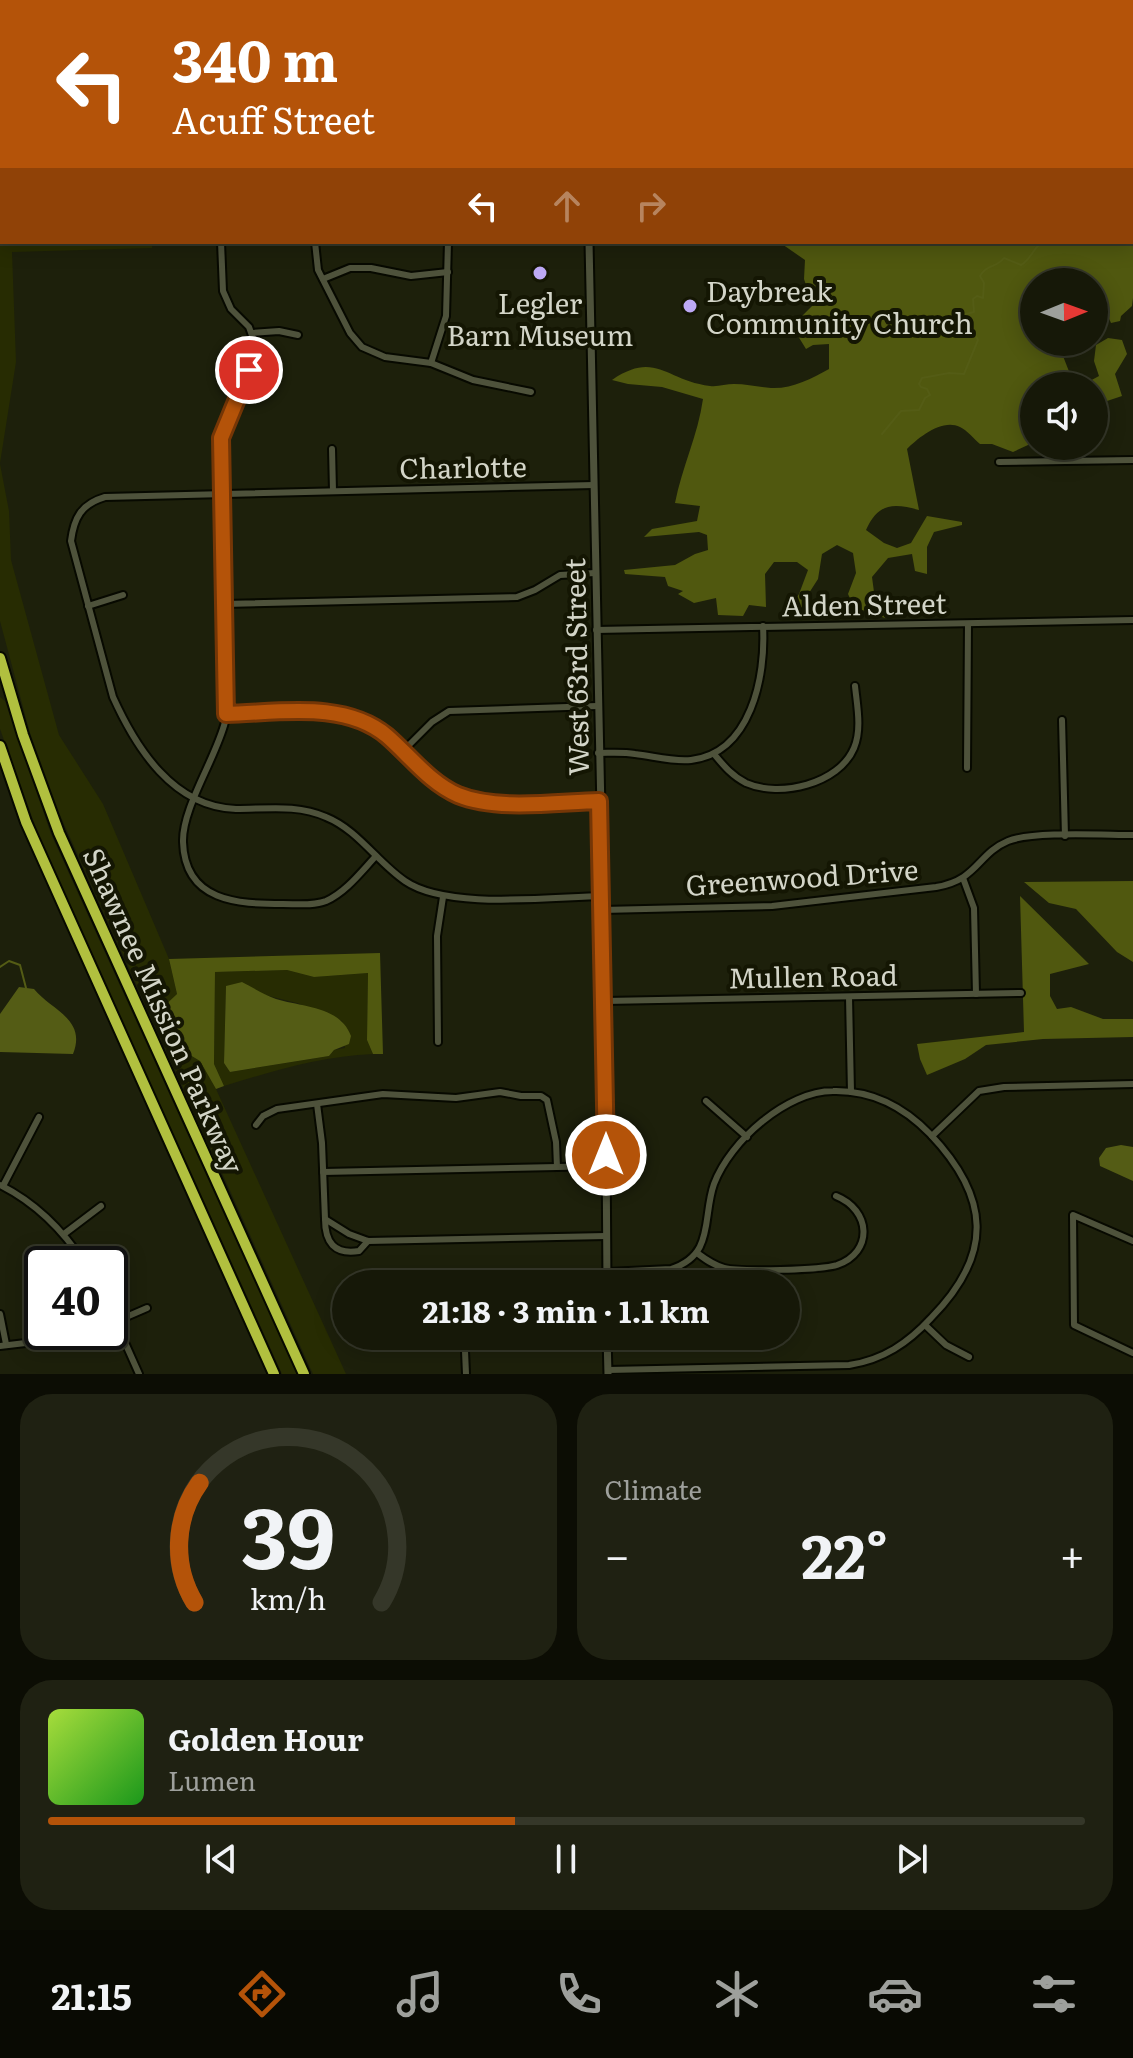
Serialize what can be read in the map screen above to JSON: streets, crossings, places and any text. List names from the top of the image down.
{
  "streets": {
    "highway": ["Shawnee Mission Parkway"],
    "street": [
      "Charlotte",
      "Alden Street",
      "West 63rd Street",
      "Greenwood Drive",
      "Mullen Road"
    ]
  },
  "crossings": [
    ["Charlotte", "West 63rd Street"],
    ["Alden Street", "West 63rd Street"],
    ["West 63rd Street", "Greenwood Drive"],
    ["West 63rd Street", "Mullen Road"]
  ],
  "places": ["Legler Barn Museum", "Daybreak Community Church"],
  "north": "right",
  "page": {
    "turn": ["340 m", "Acuff Street"],
    "limit": "40",
    "trip": "21:18 · 3 min · 1.1 km",
    "tile": "Climate",
    "heat": ["−", "22°", "+"],
    "song": ["Golden Hour", "Lumen"],
    "tabs": "21:15",
    "gauge": ["39", "km/h"]
  }
}
